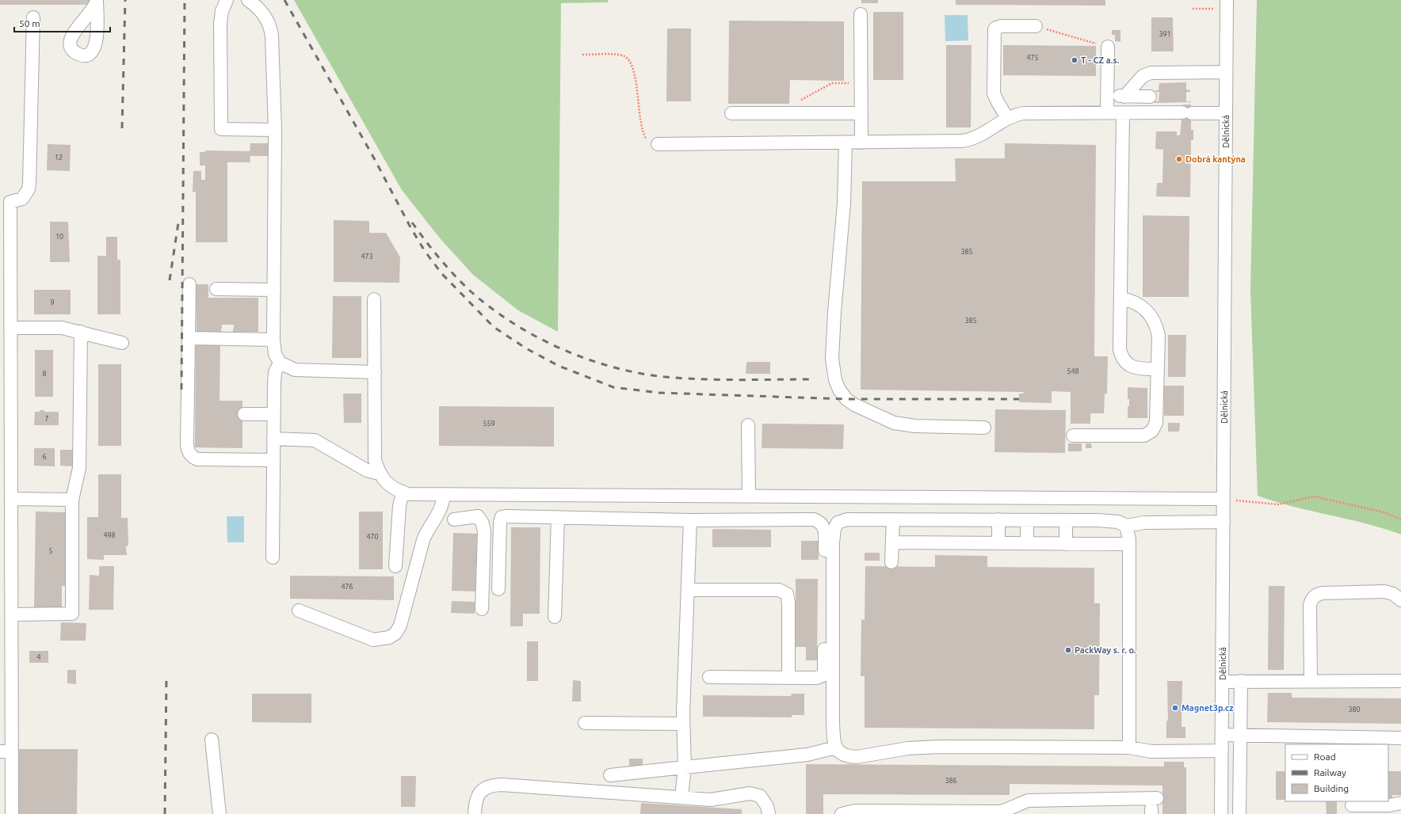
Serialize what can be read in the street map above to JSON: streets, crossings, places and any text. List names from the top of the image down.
{
  "streets": {
    "street": ["Dělnická"]
  },
  "places": [
    "T - CZ a.s.",
    "Dobrá kantýna",
    "PackWay s. r. o.",
    "Magnet3p.cz"
  ],
  "house_numbers": [
    "391",
    "475",
    "12",
    "10",
    "385",
    "473",
    "9",
    "385",
    "548",
    "8",
    "7",
    "559",
    "6",
    "498",
    "470",
    "5",
    "476",
    "4",
    "380",
    "386"
  ],
  "legend": ["Road", "Railway", "Building"],
  "scale_bar": "50 m"
}
